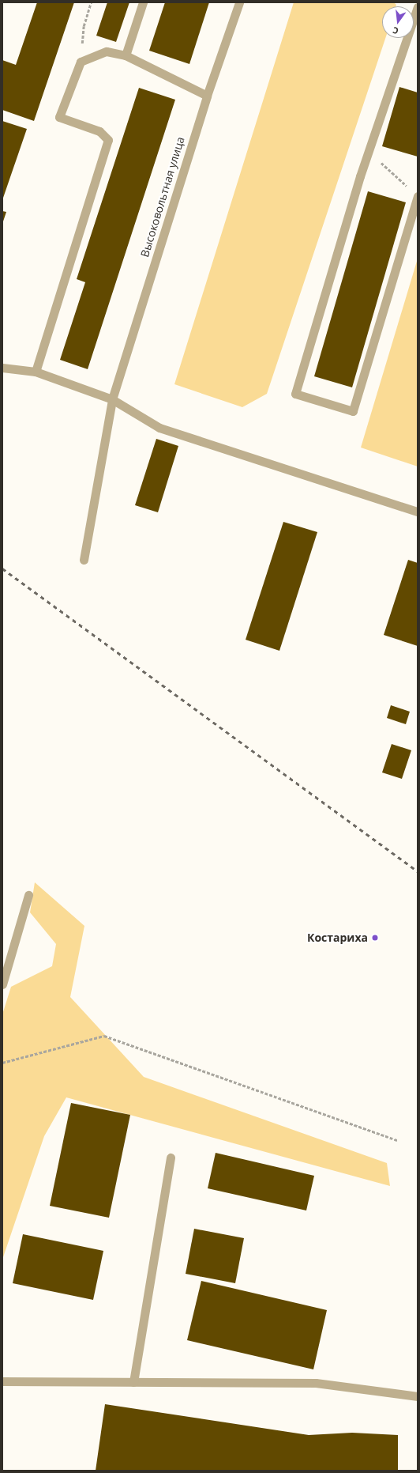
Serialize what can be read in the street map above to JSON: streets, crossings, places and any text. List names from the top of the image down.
{
  "streets": {
    "street": ["Высоковольтная улица"]
  },
  "places": ["Костариха"],
  "north": "bottom"
}
